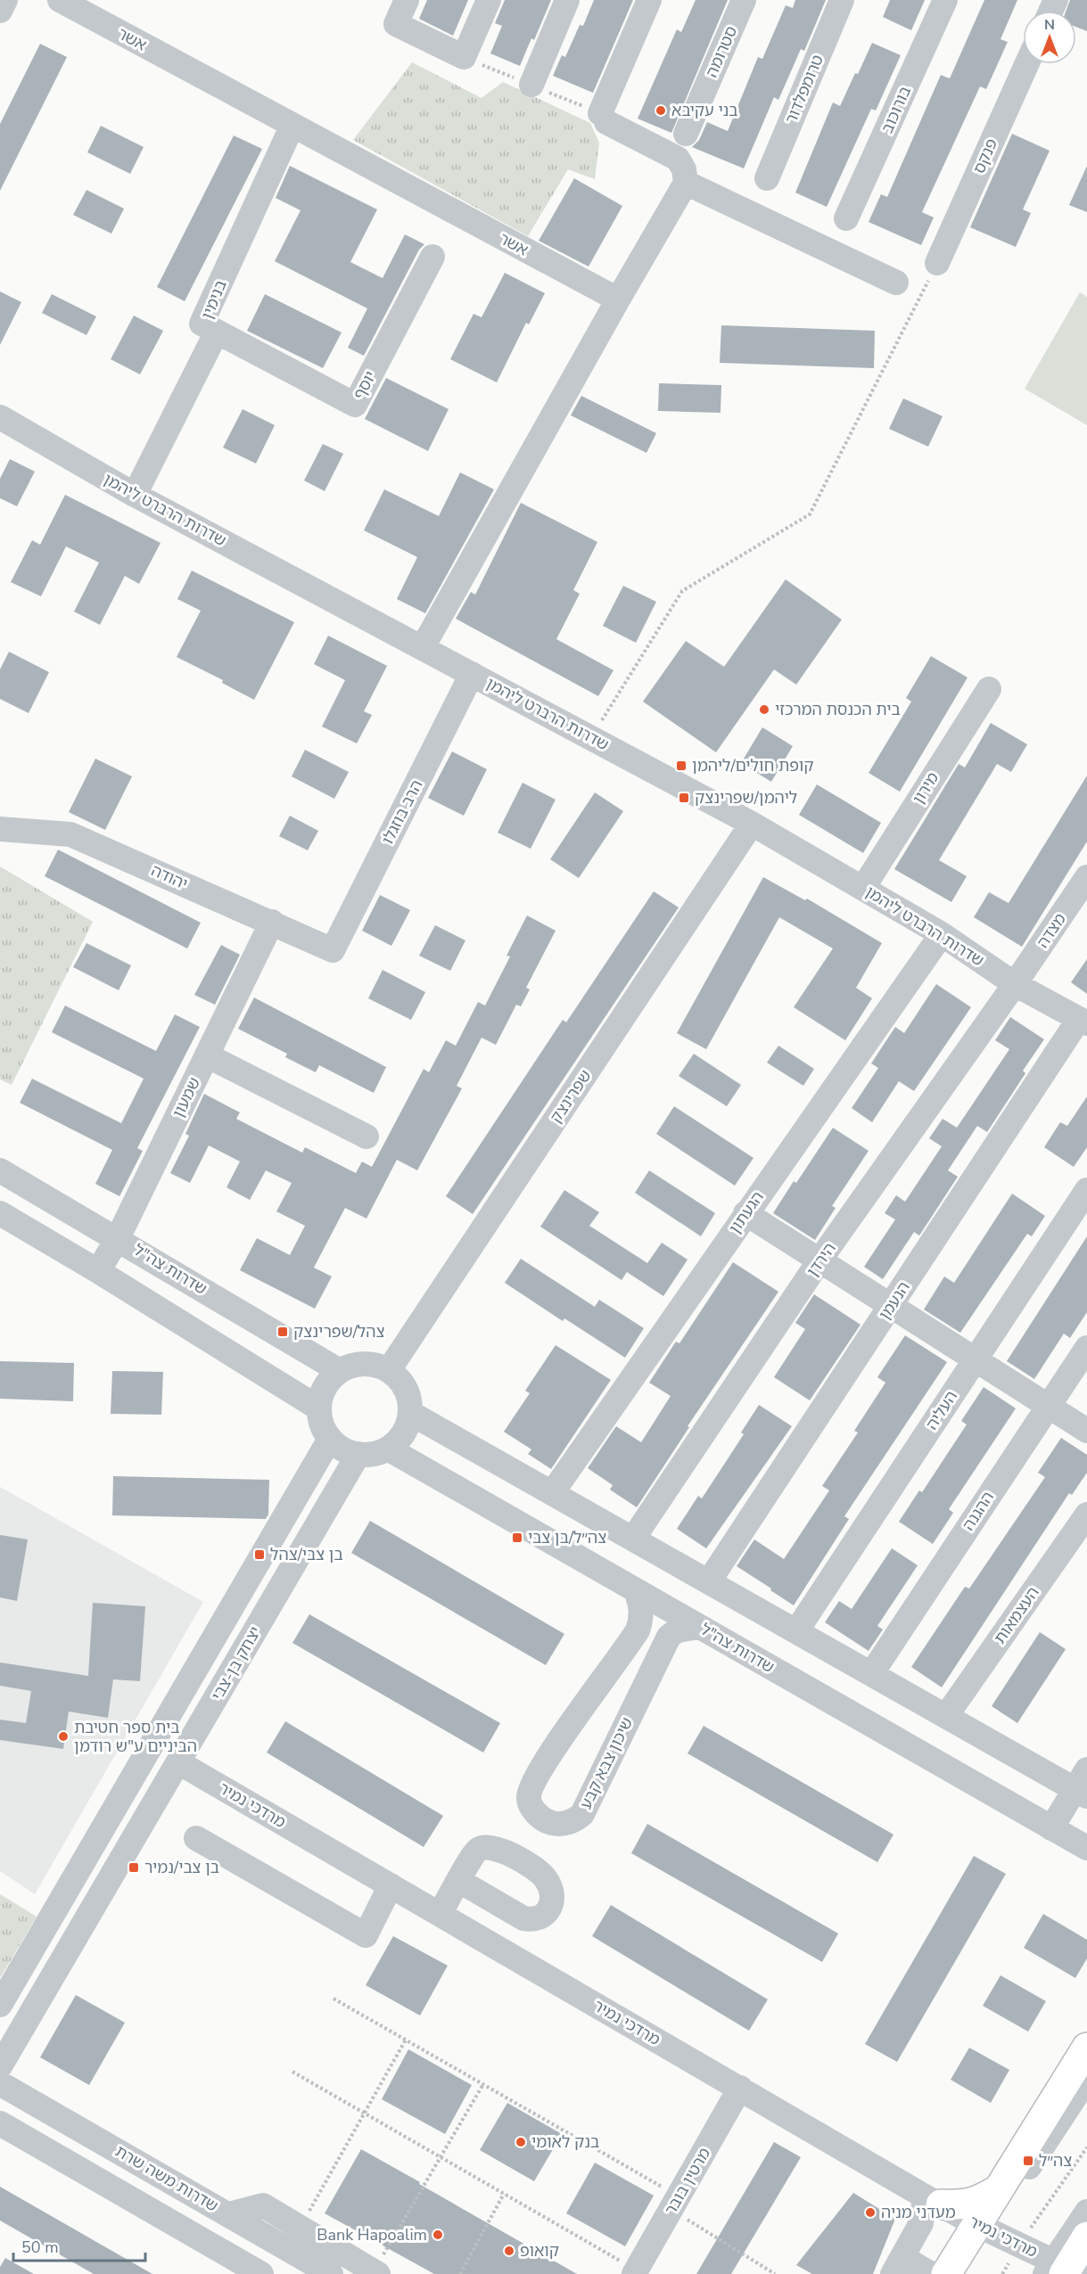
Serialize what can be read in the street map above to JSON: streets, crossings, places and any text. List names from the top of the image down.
{
  "streets": {
    "street": [
      "אשר",
      "סטרומה",
      "טרומפלדור",
      "בורוכוב",
      "פנקס",
      "בנימין",
      "יוסף",
      "שדרות הרברט ליהמן",
      "מירון",
      "הרב בוזגלו",
      "יהודה",
      "מצדה",
      "שפרינצק",
      "שמעון",
      "הגעתון",
      "הירדן",
      "שדרות צה\"ל",
      "הנעמן",
      "העליה",
      "ההגנה",
      "העצמאות",
      "יצחק בן-צבי",
      "שיכון צבא קבע",
      "מרדכי נמיר",
      "שדרות משה שרת",
      "מרטין בובר"
    ]
  },
  "crossings": [
    ["אשר", "בנימין"],
    ["בנימין", "יוסף"],
    ["בנימין", "שדרות הרברט ליהמן"],
    ["שדרות הרברט ליהמן", "מירון"],
    ["שדרות הרברט ליהמן", "הרב בוזגלו"],
    ["שדרות הרברט ליהמן", "מצדה"],
    ["שדרות הרברט ליהמן", "שפרינצק"],
    ["שדרות הרברט ליהמן", "הגעתון"],
    ["שדרות הרברט ליהמן", "הירדן"],
    ["שדרות הרברט ליהמן", "הנעמן"],
    ["הרב בוזגלו", "יהודה"],
    ["יהודה", "שמעון"],
    ["מצדה", "הירדן"],
    ["שפרינצק", "שדרות צה\"ל"],
    ["שפרינצק", "יצחק בן-צבי"],
    ["שמעון", "שדרות צה\"ל"],
    ["שדרות צה\"ל", "יצחק בן-צבי"],
    ["שדרות צה\"ל", "שיכון צבא קבע"],
    ["יצחק בן-צבי", "מרדכי נמיר"],
    ["יצחק בן-צבי", "שדרות משה שרת"],
    ["מרדכי נמיר", "מרטין בובר"]
  ],
  "places": {
    "other": [
      "בני עקיבא",
      "בית הכנסת המרכזי",
      "בית ספר חטיבת הביניים ע\"ש רודמן",
      "בנק לאומי",
      "מעדני מניה",
      "Bank Hapoalim",
      "קואופ"
    ],
    "transit": [
      "קופת חולים/ליהמן",
      "ליהמן/שפרינצק",
      "צהל/שפרינצק",
      "צה״ל/בן צבי",
      "בן צבי/צהל",
      "בן צבי/נמיר",
      "צה״ל"
    ]
  },
  "scale_bar": "50 m",
  "north": "top"
}
